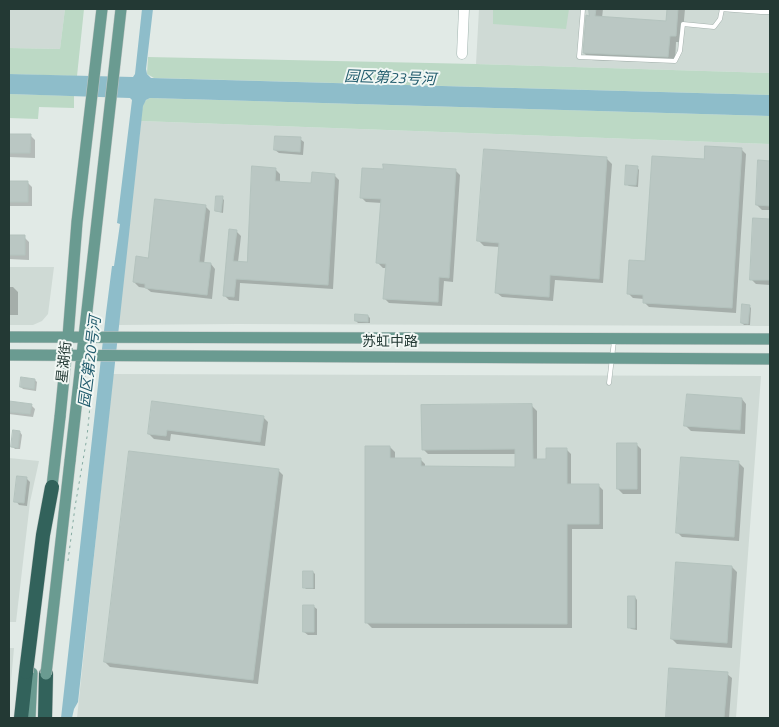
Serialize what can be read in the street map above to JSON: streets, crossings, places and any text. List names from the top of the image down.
{
  "streets": {
    "main road": ["苏虹中路", "星湖街"]
  },
  "crossings": [
    ["苏虹中路", "星湖街"]
  ],
  "water": ["园区第23号河", "园区第20号河"]
}
